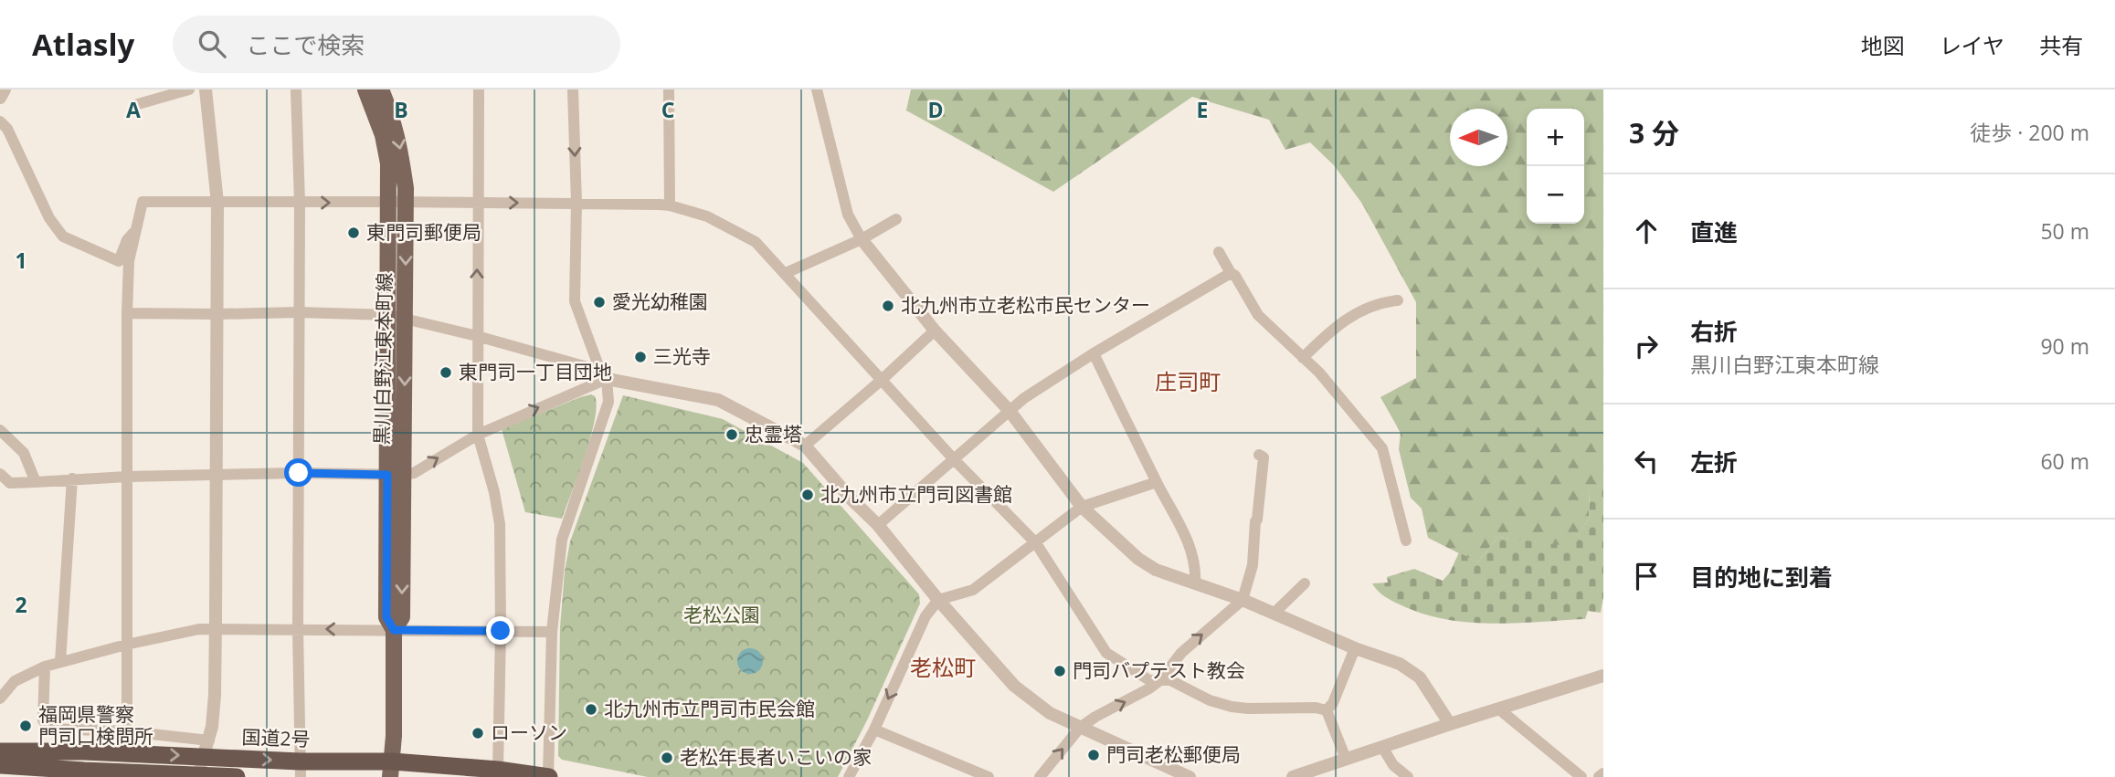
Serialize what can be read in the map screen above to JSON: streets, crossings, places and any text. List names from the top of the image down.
{
  "streets": {
    "highway": ["国道2号"],
    "main road": ["黒川白野江東本町線"]
  },
  "crossings": [
    ["黒川白野江東本町線", "国道2号"]
  ],
  "districts": ["庄司町", "老松町"],
  "parks": ["老松公園"],
  "places": [
    "東門司郵便局",
    "愛光幼稚園",
    "北九州市立老松市民センター",
    "三光寺",
    "東門司一丁目団地",
    "忠霊塔",
    "北九州市立門司図書館",
    "門司バプテスト教会",
    "北九州市立門司市民会館",
    "福岡県警察 門司口検問所",
    "ローソン",
    "門司老松郵便局",
    "老松年長者いこいの家"
  ],
  "north": "left",
  "page": {
    "header": "Atlasly",
    "search": "ここで検索",
    "nav": ["地図", "レイヤ", "共有"],
    "heading": ["3 分", "徒歩 · 200 m"],
    "map_buttons": ["+", "−"],
    "list": [
      ["直進", "50 m"],
      ["右折", "黒川白野江東本町線", "90 m"],
      ["左折", "60 m"],
      "目的地に到着"
    ]
  },
  "grid": {
    "columns": [
      "A",
      "B",
      "C",
      "D",
      "E"
    ],
    "rows": ["1", "2"]
  }
}
